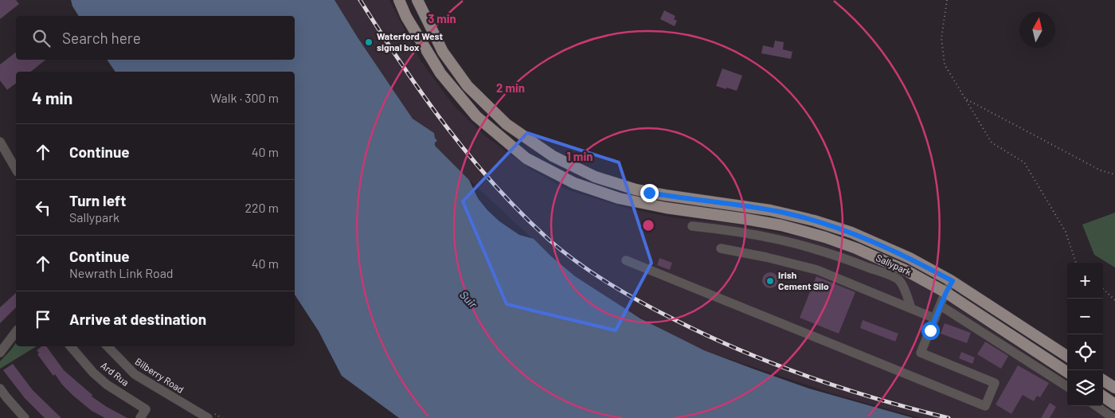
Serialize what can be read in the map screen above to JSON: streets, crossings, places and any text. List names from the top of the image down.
{
  "streets": {
    "main road": ["Sallypark"],
    "street": ["Ard Rua", "Bilberry Road"]
  },
  "water": ["Suir"],
  "places": ["Waterford West signal box", "Irish Cement Silo"],
  "north": "top",
  "page": {
    "search": "Search here",
    "heading": ["4 min", "Walk · 300 m"],
    "list": [
      ["Continue", "40 m"],
      ["Turn left", "Sallypark", "220 m"],
      ["Continue", "Newrath Link Road", "40 m"],
      "Arrive at destination"
    ],
    "map_buttons": ["+", "−"]
  },
  "rings": ["3 min", "2 min", "1 min"]
}
